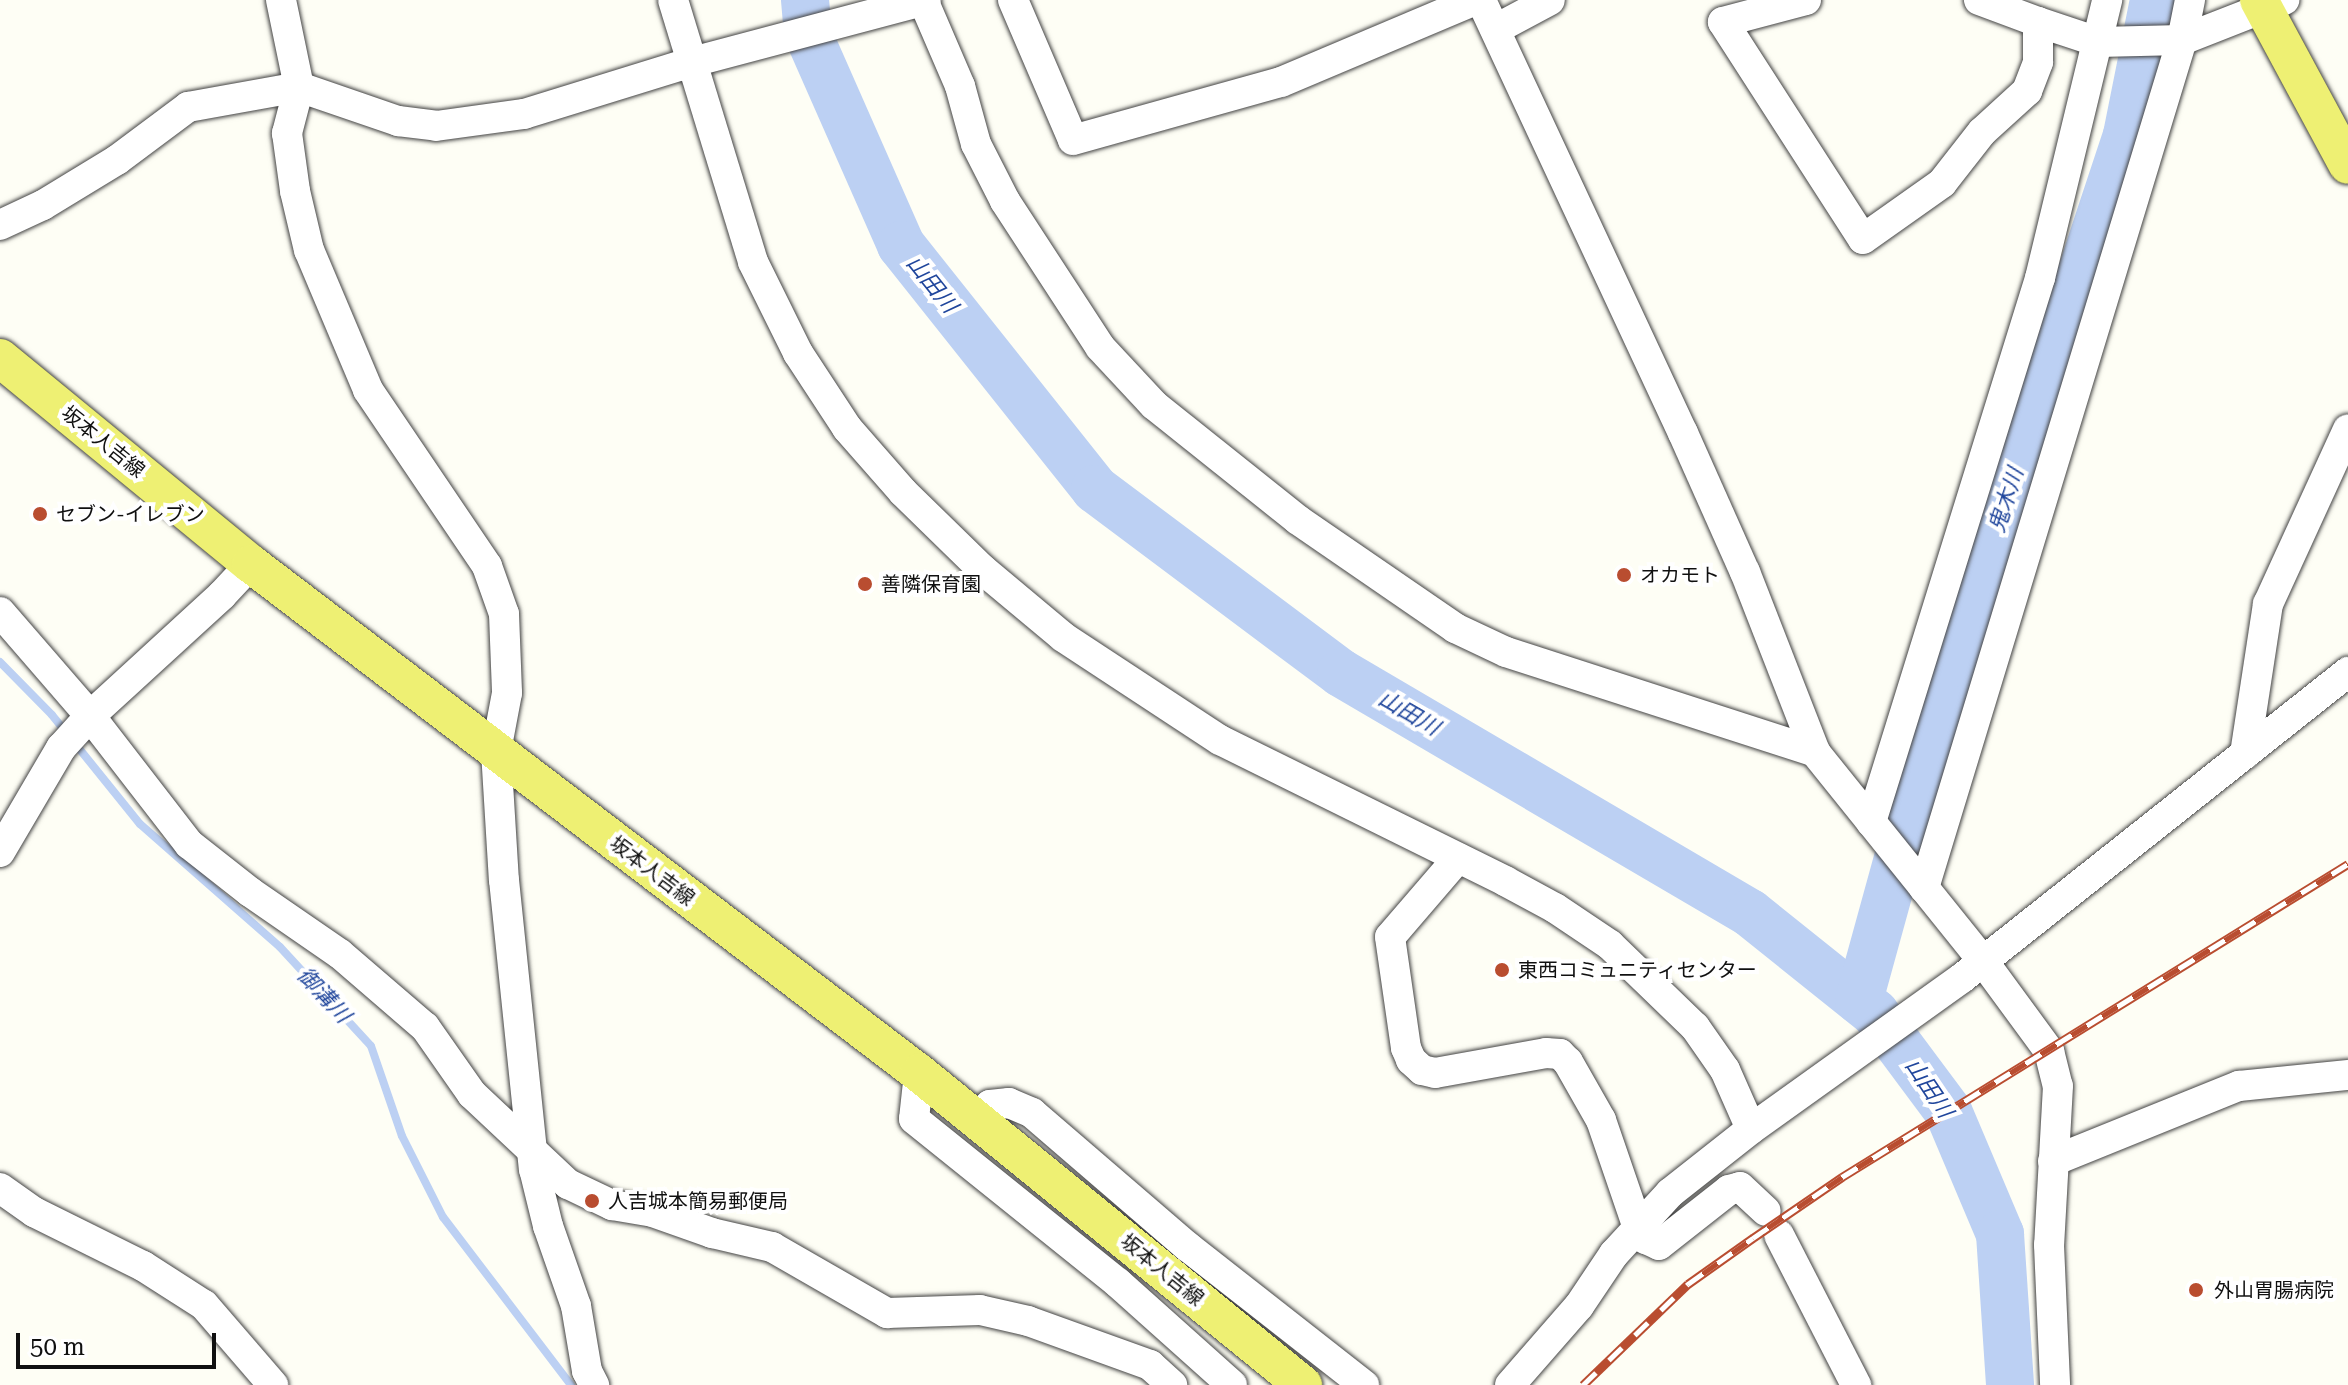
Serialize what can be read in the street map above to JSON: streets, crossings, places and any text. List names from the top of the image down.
{
  "streets": {
    "main road": ["坂本人吉線"]
  },
  "water": ["山田川", "鬼木川", "御溝川"],
  "places": [
    "セブン-イレブン",
    "オカモト",
    "善隣保育園",
    "東西コミュニティセンター",
    "人吉城本簡易郵便局",
    "外山胃腸病院"
  ],
  "scale_bar": "50 m"
}
